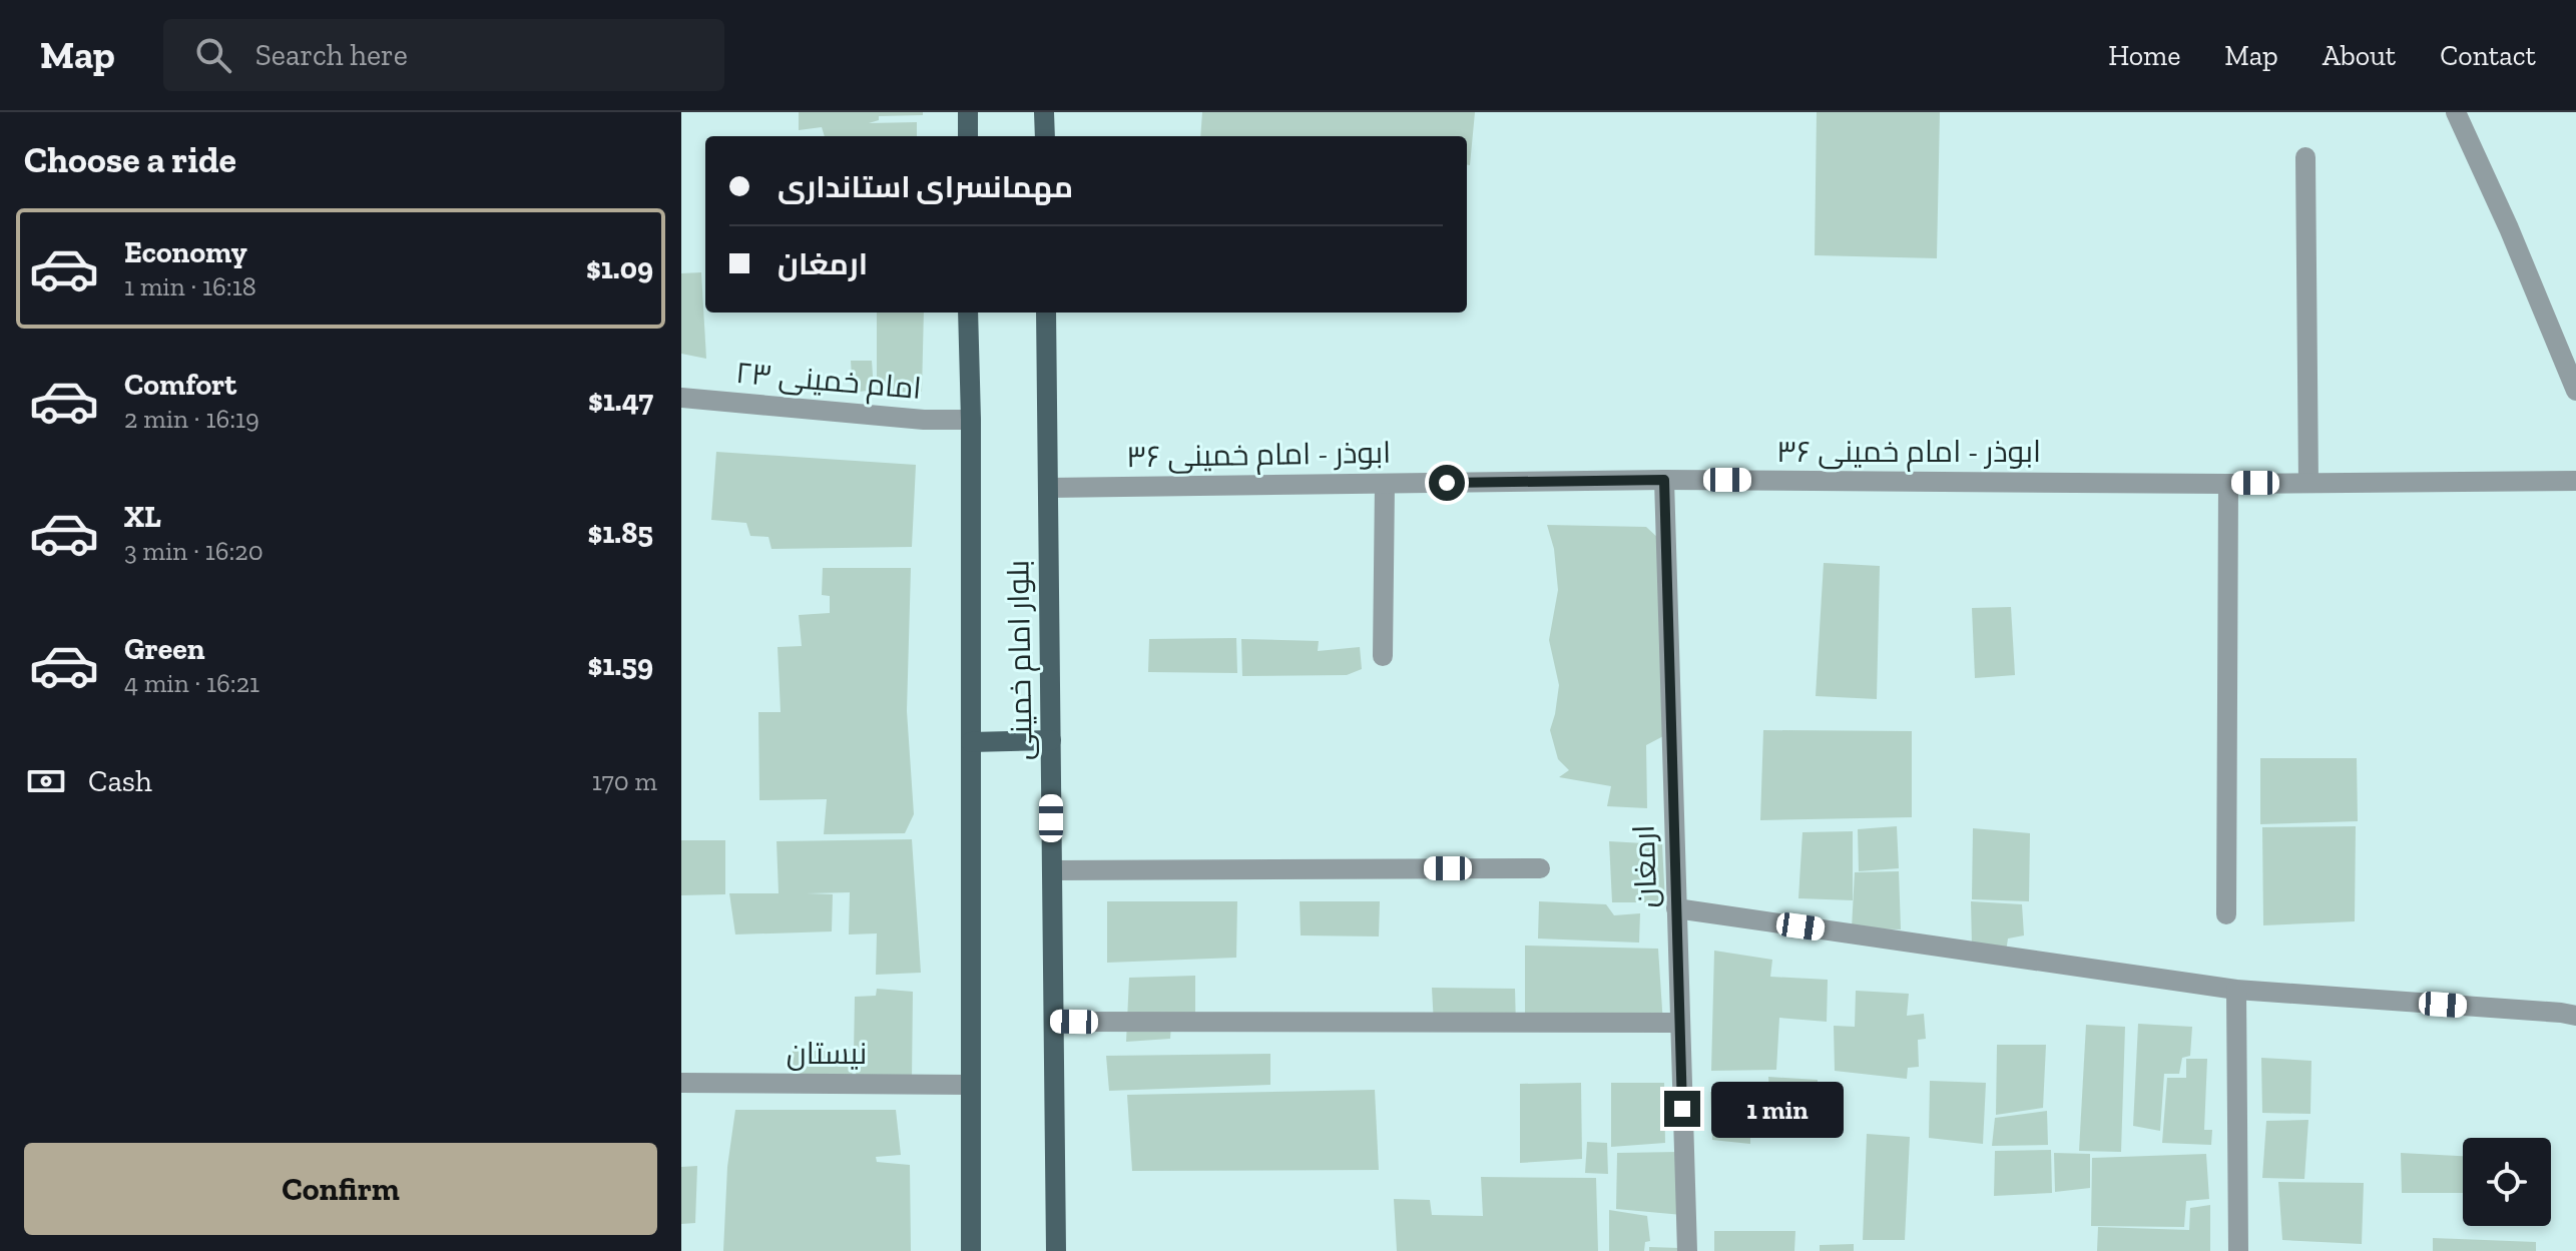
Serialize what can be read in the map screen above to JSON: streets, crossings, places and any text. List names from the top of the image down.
{
  "streets": {
    "main road": ["بلوار امام خمینی"],
    "street": [
      "امام خمینی ۲۳",
      "ابوذر - امام خمینی ۳۶",
      "ارمغان",
      "نیستان"
    ]
  },
  "crossings": [
    ["امام خمینی ۲۳", "بلوار امام خمینی"],
    ["ابوذر - امام خمینی ۳۶", "بلوار امام خمینی"],
    ["ابوذر - امام خمینی ۳۶", "ارمغان"],
    ["بلوار امام خمینی", "نیستان"]
  ],
  "page": {
    "header": "Map",
    "search": "Search here",
    "nav": [
      "Home",
      "Map",
      "About",
      "Contact"
    ],
    "heading": "Choose a ride",
    "banner": ["مهمانسرای استانداری", "ارمغان"],
    "list": [
      {
        "name": "Economy",
        "note": "1 min · 16:18",
        "value": "$1.09"
      },
      {
        "name": "Comfort",
        "note": "2 min · 16:19",
        "value": "$1.47"
      },
      {
        "name": "XL",
        "note": "3 min · 16:20",
        "value": "$1.85"
      },
      {
        "name": "Green",
        "note": "4 min · 16:21",
        "value": "$1.59"
      }
    ],
    "pay": ["Cash", "170 m"],
    "bubble": "1 min",
    "buttons": "Confirm"
  }
}
